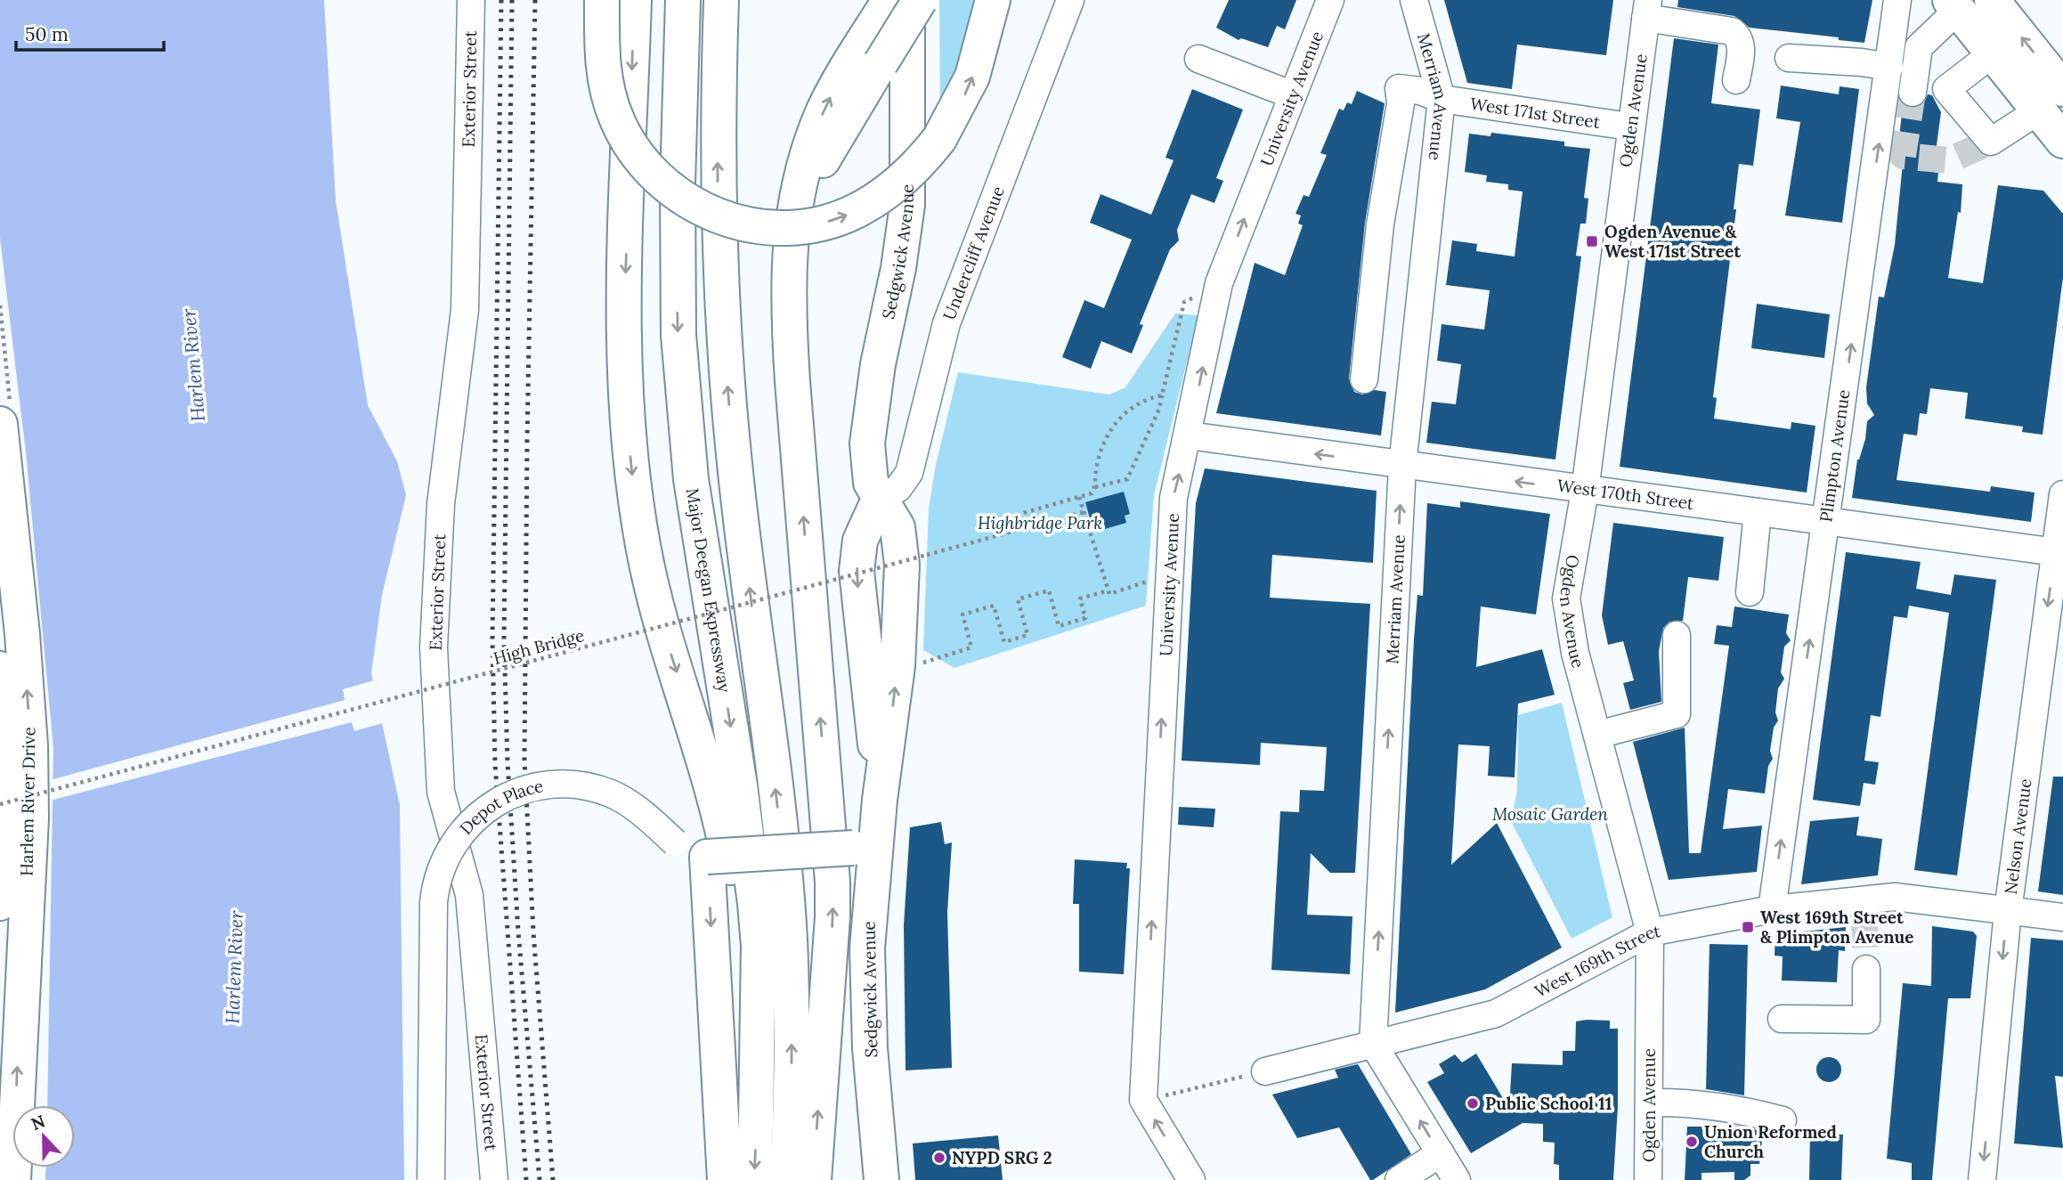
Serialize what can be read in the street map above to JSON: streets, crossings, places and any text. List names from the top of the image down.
{
  "streets": {
    "main road": [
      "Sedgwick Avenue",
      "Major Deegan Expressway",
      "Harlem River Drive",
      "Depot Place"
    ],
    "street": [
      "Exterior Street",
      "University Avenue",
      "Merriam Avenue",
      "Ogden Avenue",
      "West 171st Street",
      "Undercliff Avenue",
      "Plimpton Avenue",
      "West 170th Street",
      "Nelson Avenue",
      "West 169th Street"
    ],
    "path": ["High Bridge"]
  },
  "crossings": [
    ["University Avenue", "West 170th Street"],
    ["Merriam Avenue", "West 171st Street"],
    ["Merriam Avenue", "West 170th Street"],
    ["Merriam Avenue", "West 169th Street"],
    ["Ogden Avenue", "West 171st Street"],
    ["Ogden Avenue", "West 170th Street"],
    ["Ogden Avenue", "West 169th Street"],
    ["Sedgwick Avenue", "Undercliff Avenue"],
    ["Sedgwick Avenue", "Depot Place"],
    ["Plimpton Avenue", "West 170th Street"],
    ["Plimpton Avenue", "West 169th Street"],
    ["West 170th Street", "Nelson Avenue"],
    ["Nelson Avenue", "West 169th Street"]
  ],
  "one_way": [
    "University Avenue",
    "Merriam Avenue",
    "Plimpton Avenue",
    "West 170th Street",
    "Nelson Avenue"
  ],
  "water": ["Harlem River"],
  "parks": ["Highbridge Park", "Mosaic Garden"],
  "places": {
    "transit": ["Ogden Avenue & West 171st Street", "West 169th Street & Plimpton Avenue"],
    "other": ["Public School 11", "Union Reformed Church", "NYPD SRG 2"]
  },
  "scale_bar": "50 m",
  "north": "top"
}
